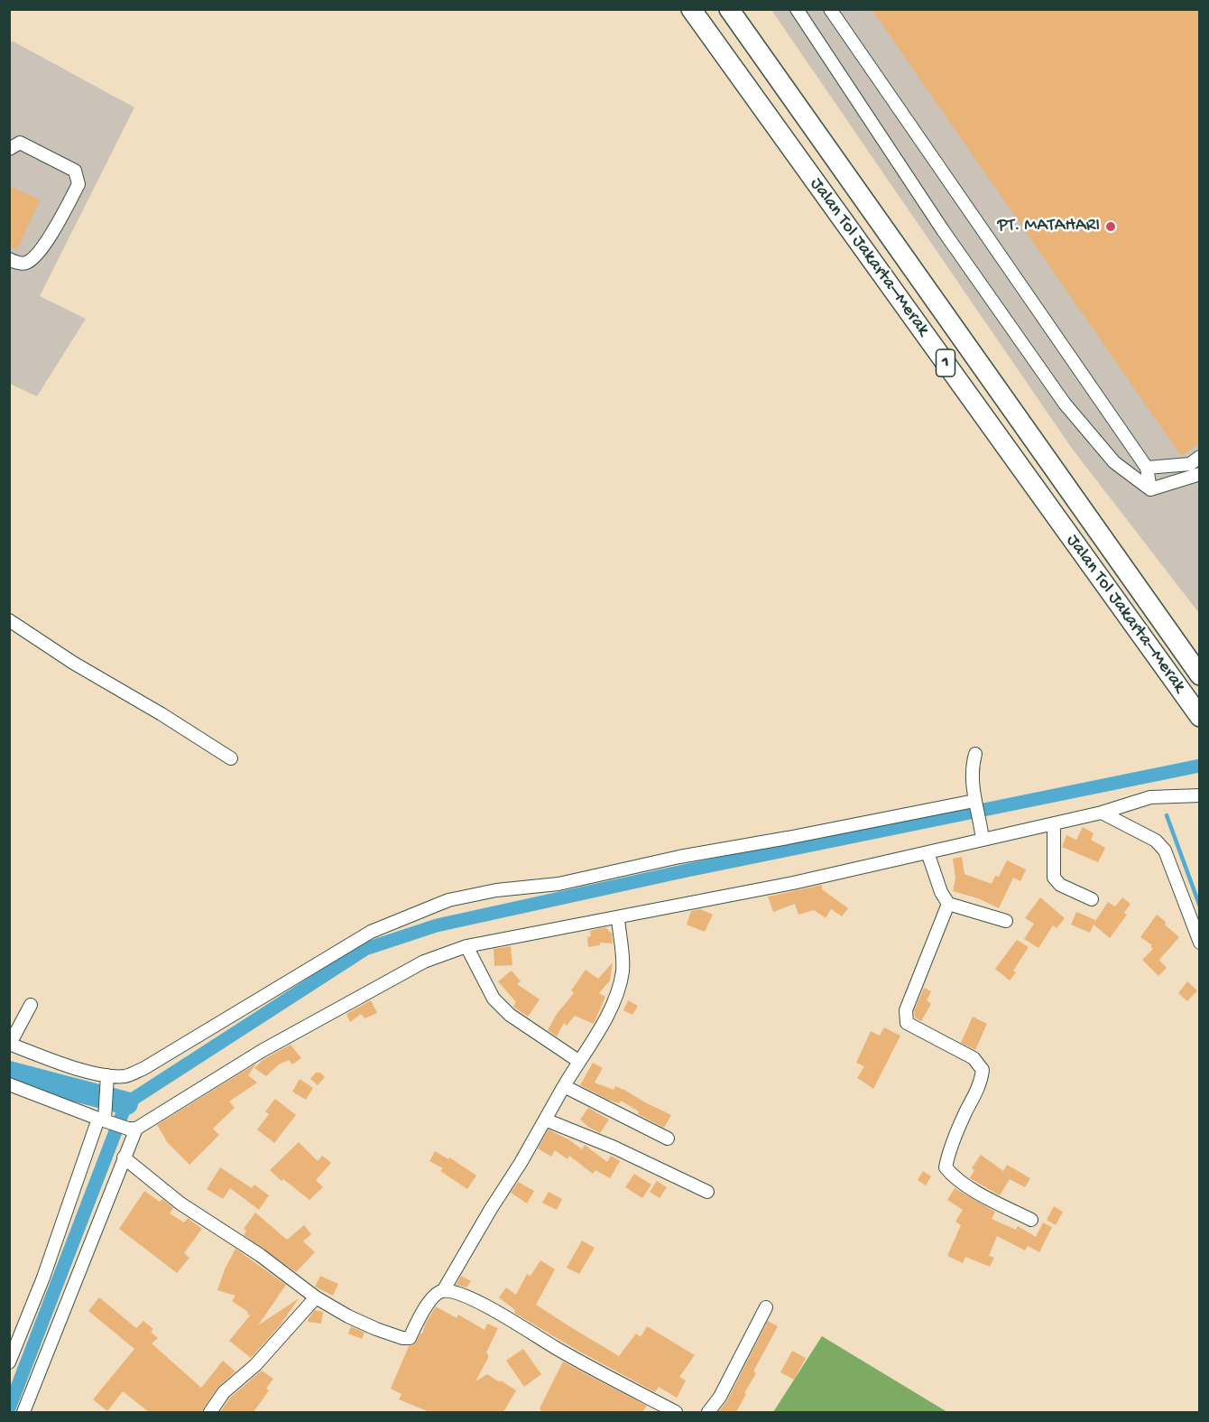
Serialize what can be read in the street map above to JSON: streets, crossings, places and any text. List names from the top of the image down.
{
  "streets": {
    "highway": ["Jalan Tol Jakarta–Merak", "1"]
  },
  "places": ["PT. MATAHARI"]
}
